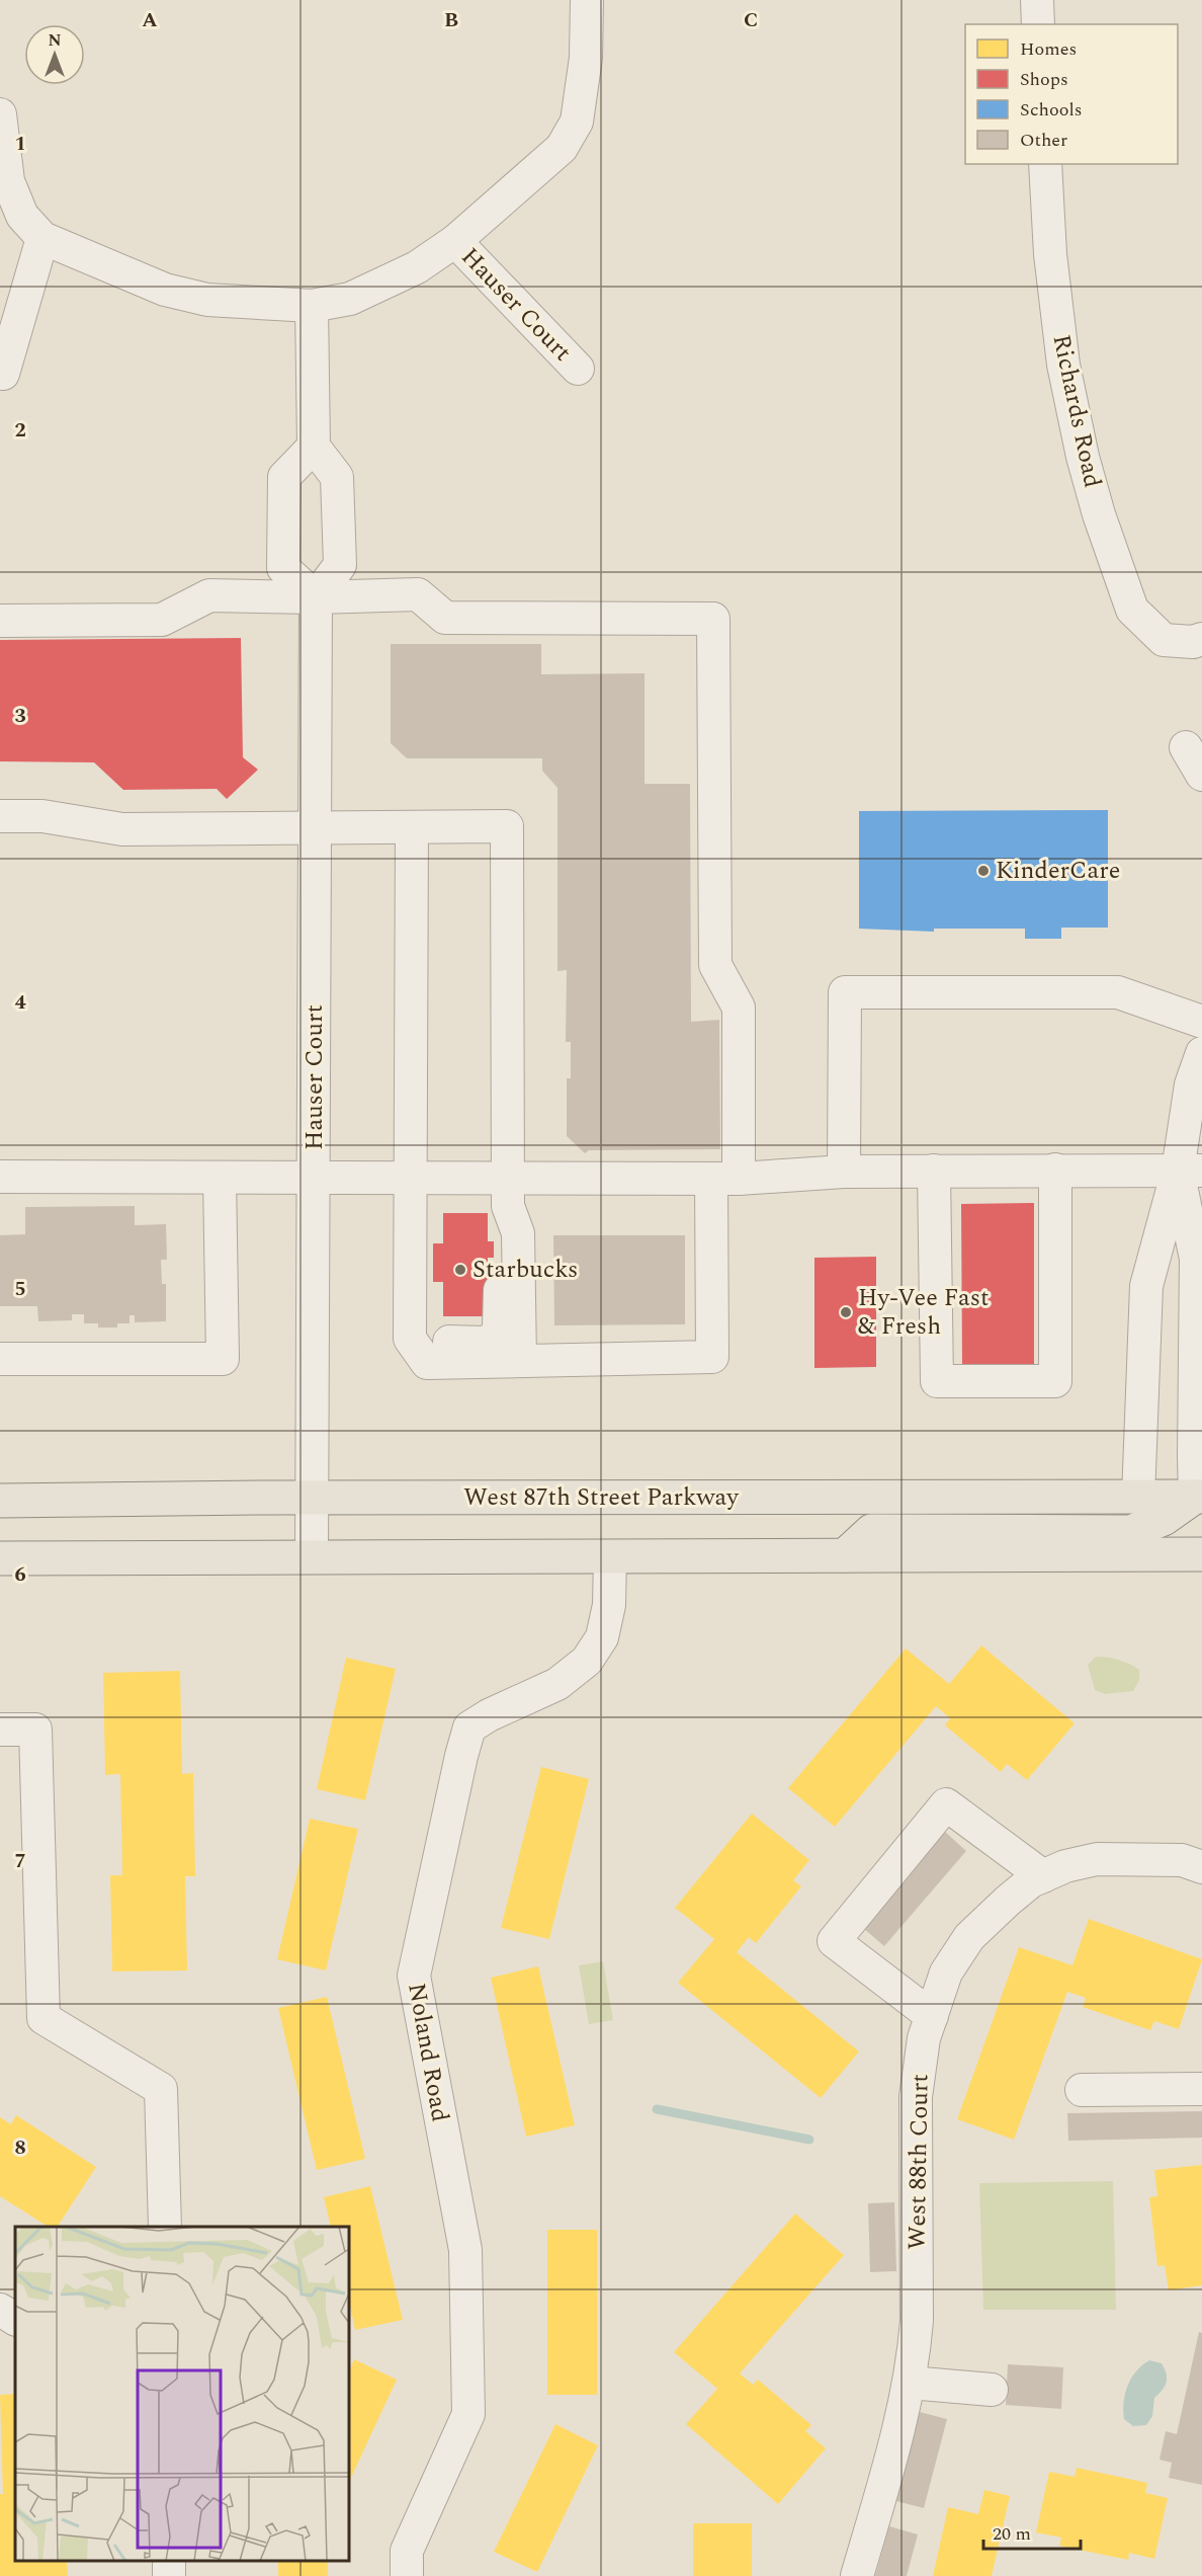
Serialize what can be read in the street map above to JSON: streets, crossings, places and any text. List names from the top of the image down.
{
  "streets": {
    "main road": ["West 87th Street Parkway"],
    "street": [
      "Hauser Court",
      "Richards Road",
      "Noland Road",
      "West 88th Court"
    ]
  },
  "crossings": [
    ["Hauser Court", "West 87th Street Parkway"]
  ],
  "places": ["KinderCare", "Starbucks", "Hy-Vee Fast & Fresh"],
  "legend": [
    "Homes",
    "Shops",
    "Schools",
    "Other"
  ],
  "scale_bar": "20 m",
  "north": "top",
  "grid": {
    "columns": ["A", "B", "C"],
    "rows": [
      "1",
      "2",
      "3",
      "4",
      "5",
      "6",
      "7",
      "8"
    ]
  }
}
